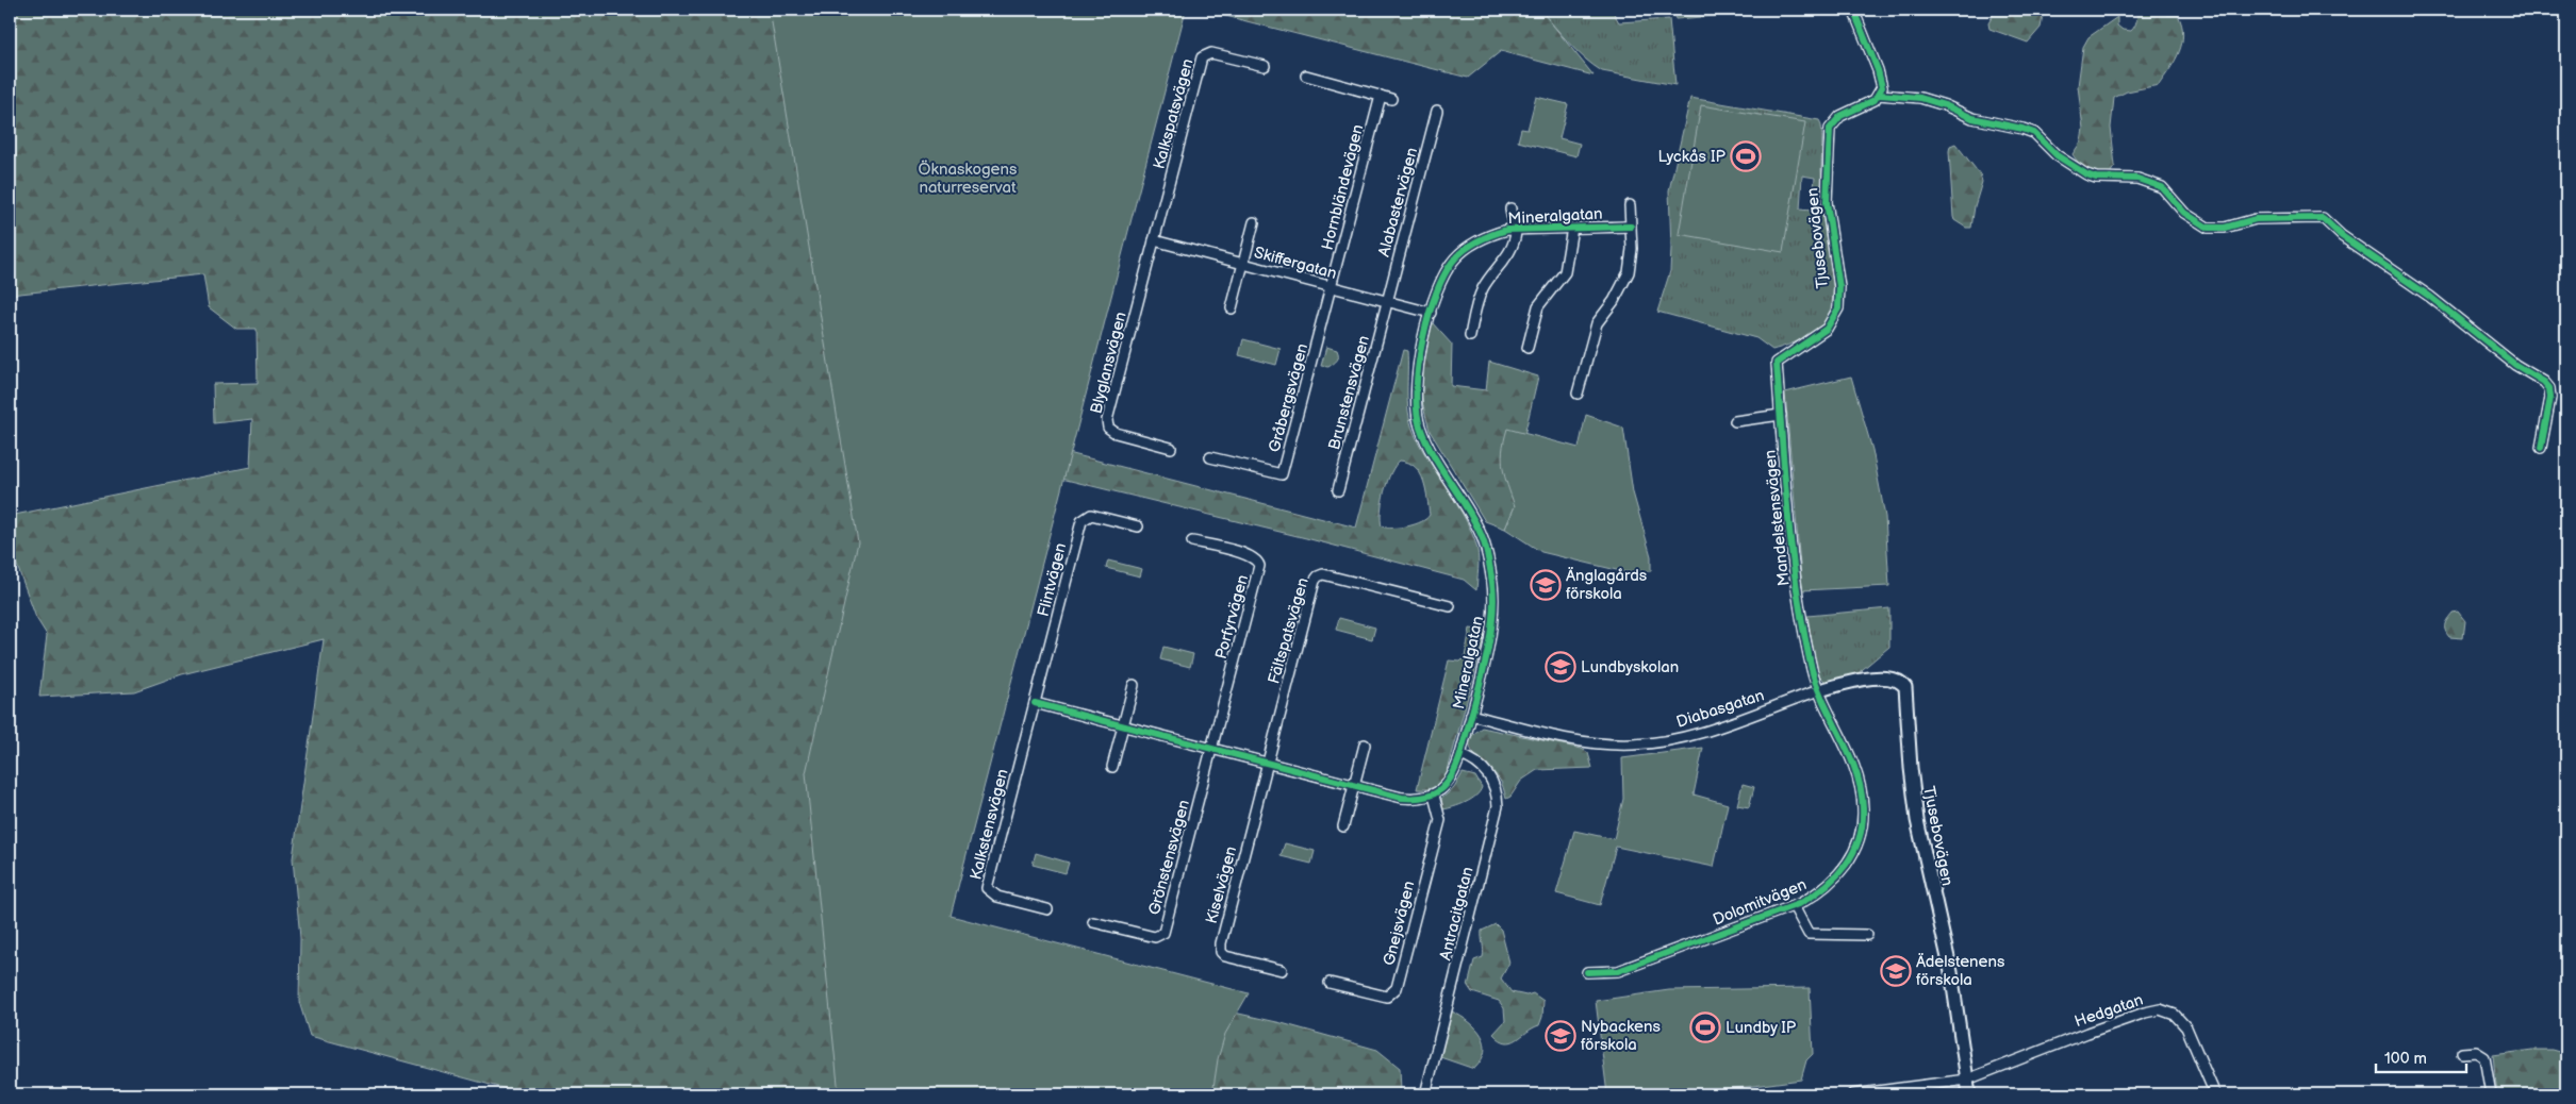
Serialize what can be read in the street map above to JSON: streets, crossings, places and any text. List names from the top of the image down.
{
  "streets": {
    "main road": ["Tjusebovägen"],
    "street": [
      "Kalkspatsvägen",
      "Hornbländevägen",
      "Alabastervägen",
      "Mineralgatan",
      "Skiffergatan",
      "Blyglansvägen",
      "Brunstensvägen",
      "Gråbergsvägen",
      "Mandelstensvägen",
      "Flintvägen",
      "Porfyrvägen",
      "Fältspatsvägen",
      "Diabasgatan",
      "Kalkstensvägen",
      "Grönstensvägen",
      "Kiselvägen",
      "Dolomitvägen",
      "Antracitgatan",
      "Gnejsvägen",
      "Hedgatan"
    ]
  },
  "crossings": [
    ["Kalkspatsvägen", "Skiffergatan"],
    ["Kalkspatsvägen", "Blyglansvägen"],
    ["Hornbländevägen", "Skiffergatan"],
    ["Hornbländevägen", "Gråbergsvägen"],
    ["Alabastervägen", "Skiffergatan"],
    ["Alabastervägen", "Brunstensvägen"],
    ["Mineralgatan", "Skiffergatan"],
    ["Mineralgatan", "Diabasgatan"],
    ["Mineralgatan", "Antracitgatan"],
    ["Mineralgatan", "Gnejsvägen"],
    ["Tjusebovägen", "Mandelstensvägen"],
    ["Tjusebovägen", "Diabasgatan"],
    ["Tjusebovägen", "Dolomitvägen"],
    ["Tjusebovägen", "Hedgatan"],
    ["Skiffergatan", "Blyglansvägen"],
    ["Skiffergatan", "Brunstensvägen"],
    ["Skiffergatan", "Gråbergsvägen"],
    ["Mandelstensvägen", "Diabasgatan"],
    ["Mandelstensvägen", "Dolomitvägen"],
    ["Flintvägen", "Kalkstensvägen"],
    ["Porfyrvägen", "Grönstensvägen"],
    ["Fältspatsvägen", "Kiselvägen"],
    ["Diabasgatan", "Dolomitvägen"]
  ],
  "parks": ["Öknaskogens naturreservat"],
  "places": {
    "sports": ["Lyckås IP", "Lundby IP"],
    "school or university": [
      "Änglagårds förskola",
      "Lundbyskolan",
      "Ädelstenens förskola",
      "Nybackens förskola"
    ]
  },
  "scale_bar": "100 m"
}
